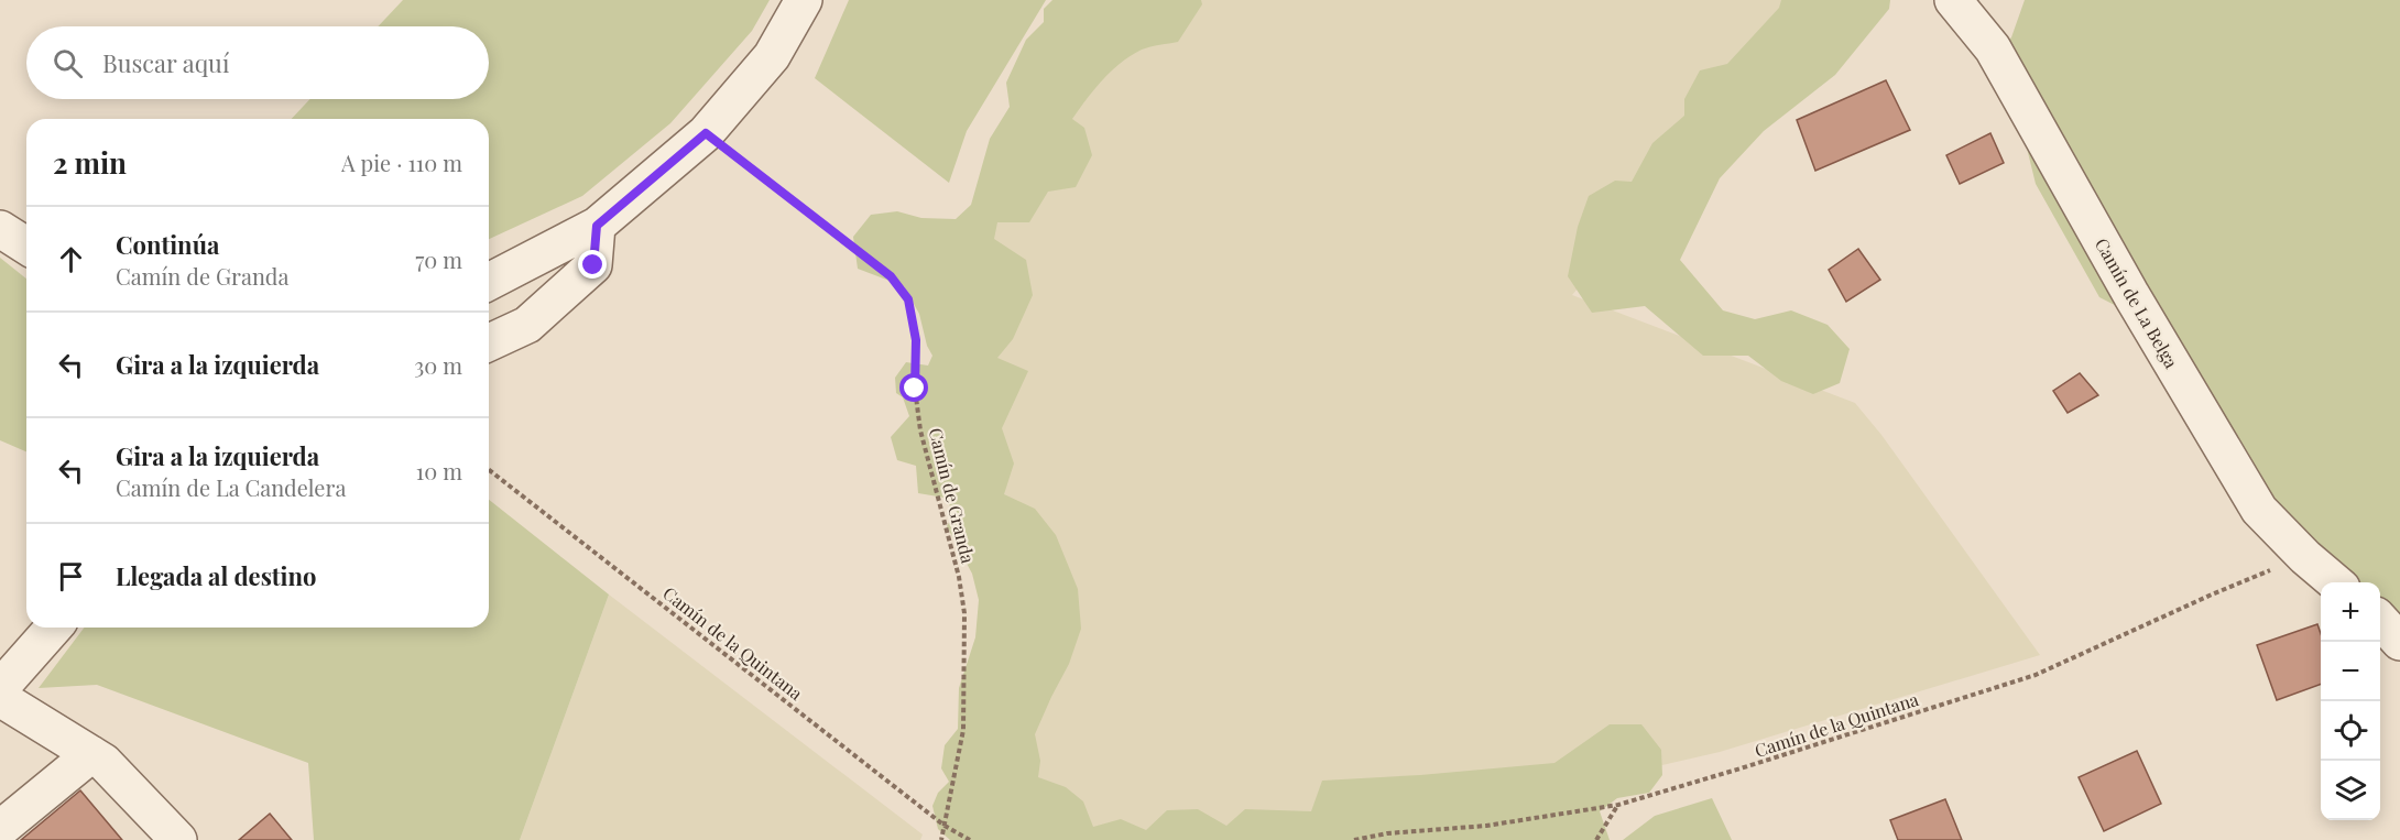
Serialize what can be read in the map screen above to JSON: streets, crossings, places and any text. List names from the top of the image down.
{
  "streets": {
    "street": ["Camín de La Belga"],
    "path": ["Camín de Granda", "Camín de la Quintana"]
  },
  "crossings": [
    ["Camín de La Belga", "Camín de la Quintana"],
    ["Camín de Granda", "Camín de la Quintana"]
  ],
  "page": {
    "search": "Buscar aquí",
    "heading": ["2 min", "A pie · 110 m"],
    "list": [
      ["Continúa", "Camín de Granda", "70 m"],
      ["Gira a la izquierda", "30 m"],
      ["Gira a la izquierda", "Camín de La Candelera", "10 m"],
      "Llegada al destino"
    ],
    "map_buttons": ["+", "−"]
  }
}
